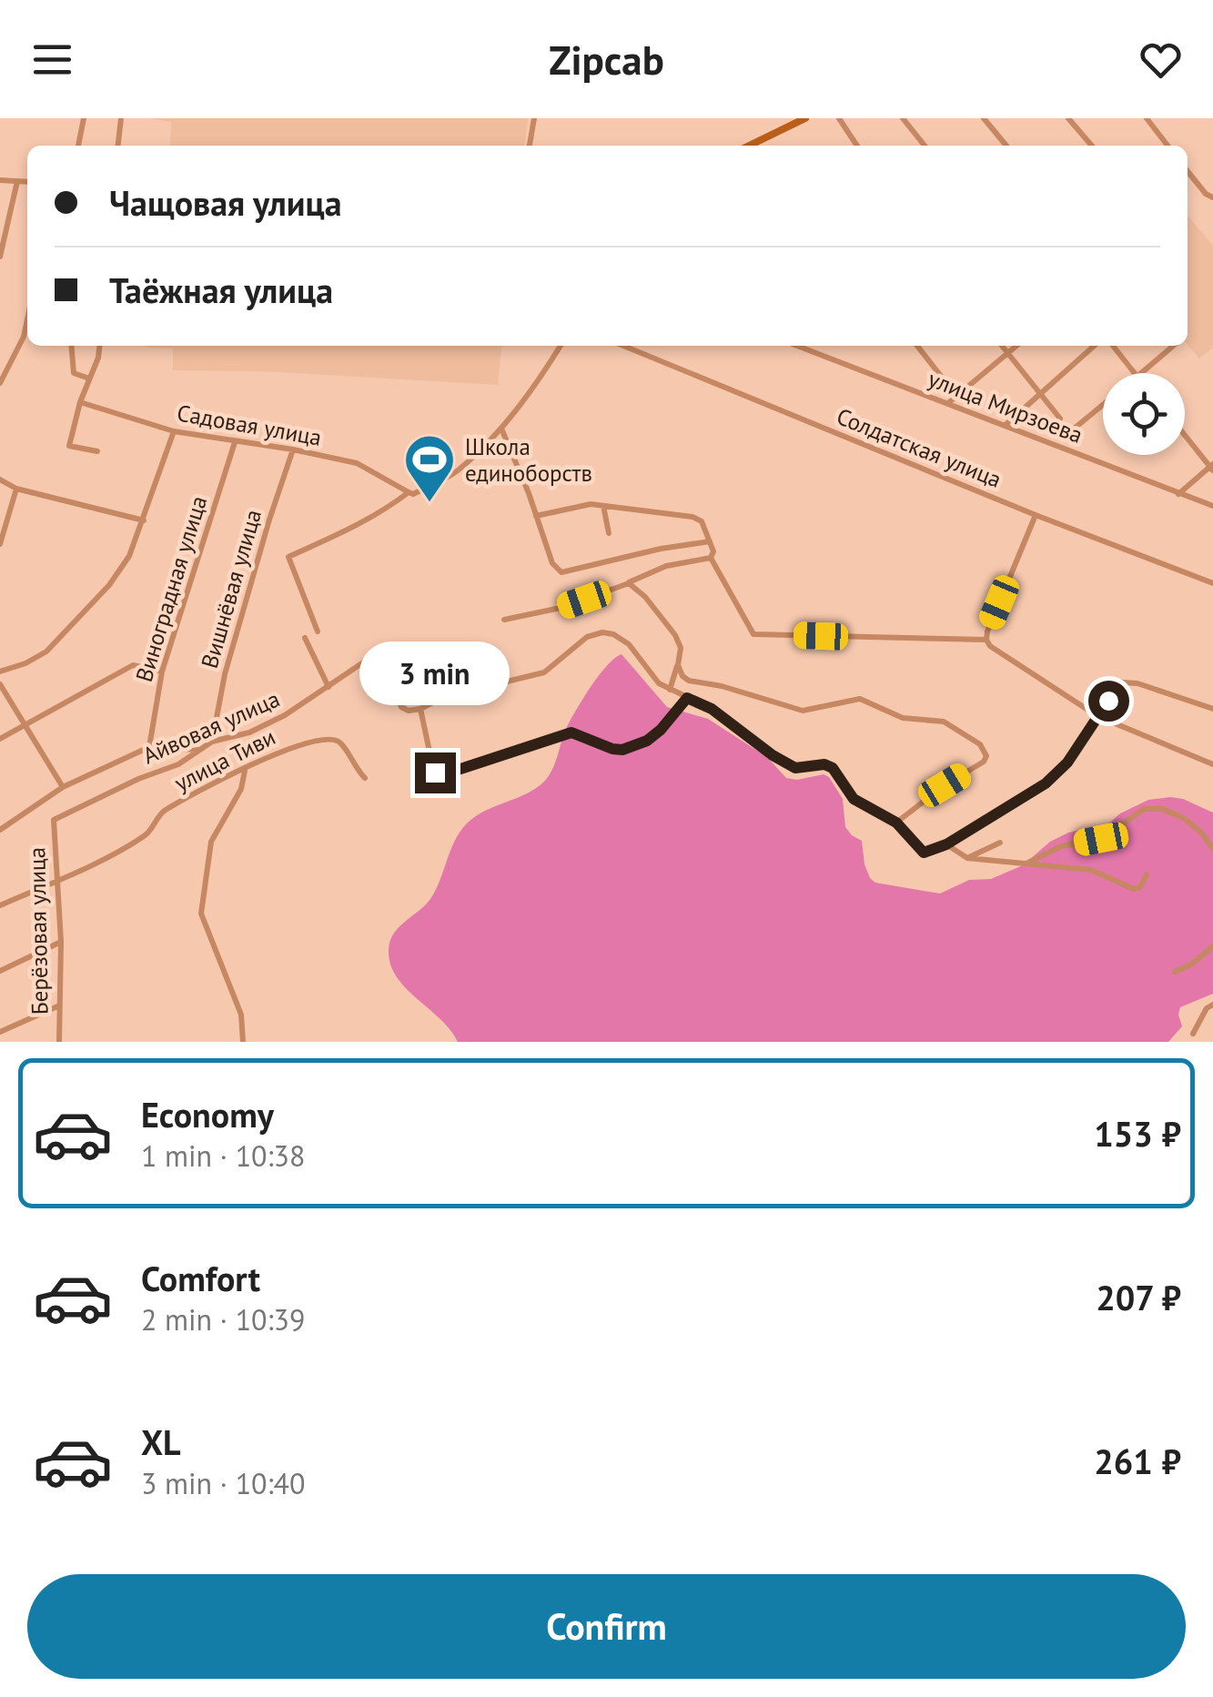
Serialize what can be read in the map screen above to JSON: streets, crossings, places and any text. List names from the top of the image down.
{
  "streets": {
    "street": [
      "улица Мирзоева",
      "Садовая улица",
      "Солдатская улица",
      "Виноградная улица",
      "Вишнёвая улица",
      "Айвовая улица",
      "улица Тиви",
      "Берёзовая улица"
    ]
  },
  "crossings": [
    ["Садовая улица", "Виноградная улица"],
    ["Садовая улица", "Вишнёвая улица"],
    ["Вишнёвая улица", "Айвовая улица"],
    ["Айвовая улица", "Берёзовая улица"],
    ["улица Тиви", "Берёзовая улица"]
  ],
  "places": {
    "sports": ["Школа единоборств"]
  },
  "page": {
    "header": "Zipcab",
    "banner": ["Чащовая улица", "Таёжная улица"],
    "bubble": "3 min",
    "list": [
      {
        "name": "Economy",
        "note": "1 min · 10:38",
        "value": "153 ₽"
      },
      {
        "name": "Comfort",
        "note": "2 min · 10:39",
        "value": "207 ₽"
      },
      {
        "name": "XL",
        "note": "3 min · 10:40",
        "value": "261 ₽"
      }
    ],
    "buttons": "Confirm"
  }
}
